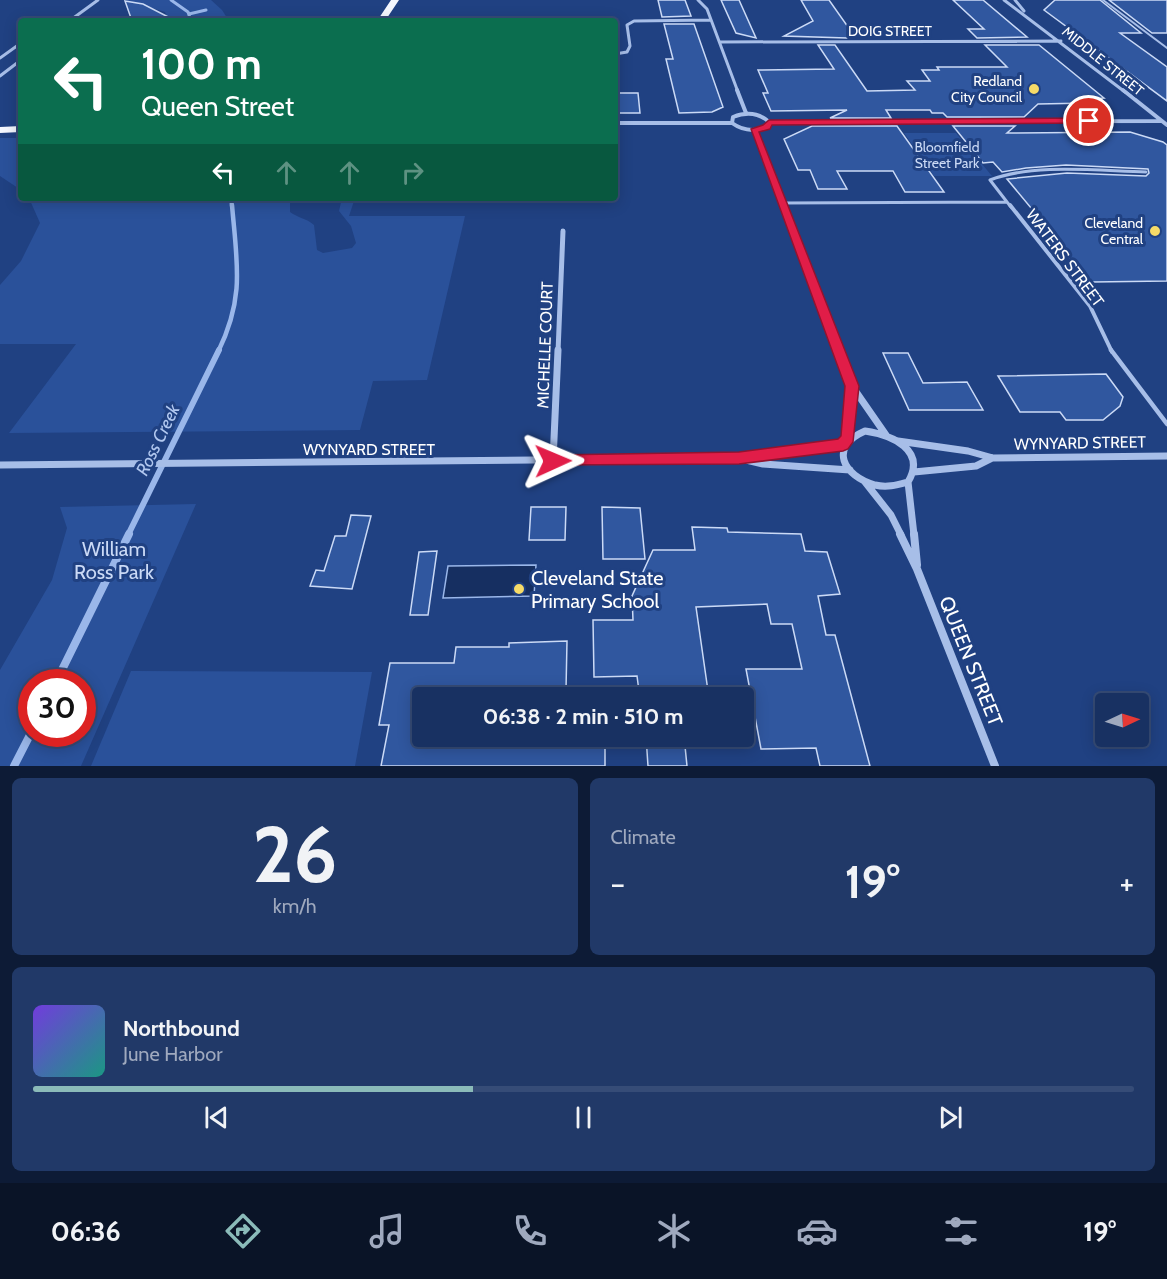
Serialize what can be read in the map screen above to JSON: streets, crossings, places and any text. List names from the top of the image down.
{
  "streets": {
    "street": [
      "DOIG STREET",
      "MIDDLE STREET",
      "MICHELLE COURT",
      "WYNYARD STREET",
      "QUEEN STREET"
    ],
    "lane": ["WATERS STREET"]
  },
  "crossings": [
    ["DOIG STREET", "MIDDLE STREET"],
    ["MICHELLE COURT", "WYNYARD STREET"],
    ["WYNYARD STREET", "QUEEN STREET"]
  ],
  "water": ["Ross Creek"],
  "parks": ["Bloomfield Street Park", "William Ross Park"],
  "places": ["Redland City Council", "Cleveland Central", "Cleveland State Primary School"],
  "north": "right",
  "page": {
    "turn": ["100 m", "Queen Street"],
    "limit": "30",
    "trip": "06:38 · 2 min · 510 m",
    "tile": [
      ["26", "km/h"],
      "Climate"
    ],
    "heat": ["−", "19°", "+"],
    "song": ["Northbound", "June Harbor"],
    "tabs": ["06:36", "19°"]
  }
}
